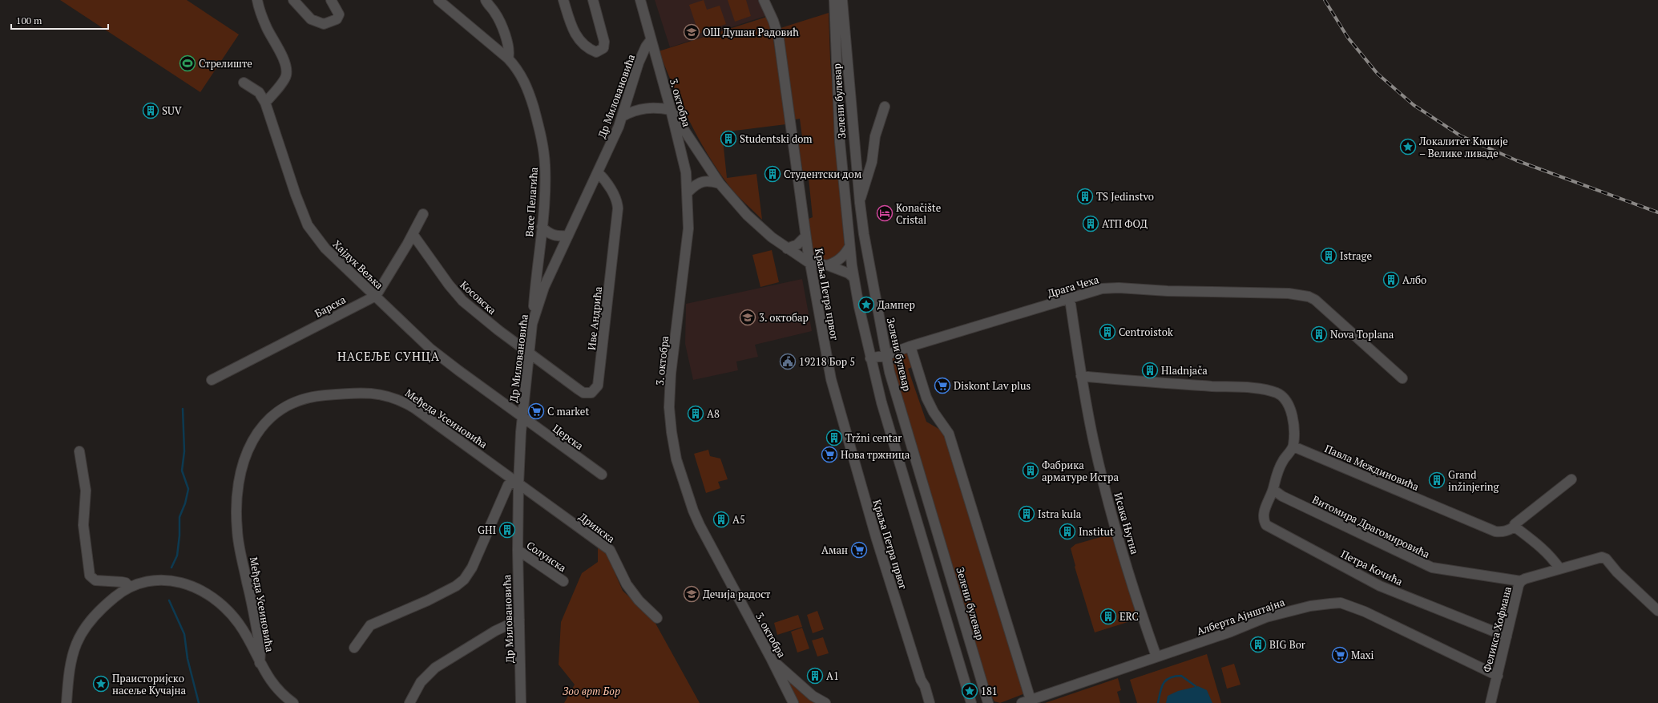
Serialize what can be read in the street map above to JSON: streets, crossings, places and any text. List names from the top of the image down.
{
  "streets": {
    "street": [
      "Др Миловановића",
      "Зелени булевар",
      "3. октобра",
      "Васе Пелагића",
      "Хајдук Вељка",
      "Драга Чеха",
      "Краља Петра првог",
      "Косовска",
      "Барска",
      "Иве Андрића",
      "Међеда Усеиновића",
      "Церска",
      "Павла Междиновића",
      "Исака Њутна",
      "Витомира Драгомировића",
      "Дринска",
      "Солунска",
      "Петра Кочића",
      "Алберта Ајнштајна",
      "Феликса Хофмана"
    ]
  },
  "crossings": [
    ["Др Миловановића", "3. октобра"],
    ["Др Миловановића", "Васе Пелагића"],
    ["Др Миловановића", "Хајдук Вељка"],
    ["Др Миловановића", "Косовска"],
    ["Др Миловановића", "Иве Андрића"],
    ["Др Миловановића", "Међеда Усеиновића"],
    ["Др Миловановића", "Церска"],
    ["Др Миловановића", "Дринска"],
    ["Др Миловановића", "Солунска"],
    ["Зелени булевар", "Драга Чеха"],
    ["Хајдук Вељка", "Барска"],
    ["Хајдук Вељка", "Церска"],
    ["Драга Чеха", "Исака Њутна"],
    ["Косовска", "Иве Андрића"],
    ["Међеда Усеиновића", "Дринска"],
    ["Павла Междиновића", "Петра Кочића"],
    ["Исака Њутна", "Алберта Ајнштајна"],
    ["Витомира Драгомировића", "Петра Кочића"],
    ["Витомира Драгомировића", "Феликса Хофмана"],
    ["Петра Кочића", "Феликса Хофмана"],
    ["Алберта Ајнштајна", "Феликса Хофмана"]
  ],
  "districts": ["НАСЕЉЕ СУНЦА"],
  "parks": ["Зоо врт Бор"],
  "places": {
    "school or university": ["ОШ Душан Радовић", "3. октобар", "Дечија радост"],
    "sports": ["Стрелиште"],
    "building": [
      "SUV",
      "Studentski dom",
      "Студентски дом",
      "TS Jedinstvo",
      "АТП ФОД",
      "Istrage",
      "Албо",
      "Centroistok",
      "Nova Toplana",
      "Hladnjača",
      "A8",
      "Tržni centar",
      "Фабрика арматуре Истра",
      "Grand inžinjering",
      "Istra kula",
      "A5",
      "GHI",
      "Institut",
      "ERC",
      "BIG Bor",
      "A1"
    ],
    "place": [
      "Локалитет Кмпије – Велике ливаде",
      "Дампер",
      "Праисторијско насеље Кучајна",
      "181"
    ],
    "hotel": ["Konačište Cristal"],
    "public building": ["19218 Бор 5"],
    "supermarket": [
      "Diskont Lav plus",
      "C market",
      "Нова тржница",
      "Аман",
      "Maxi"
    ]
  },
  "scale_bar": "100 m"
}
